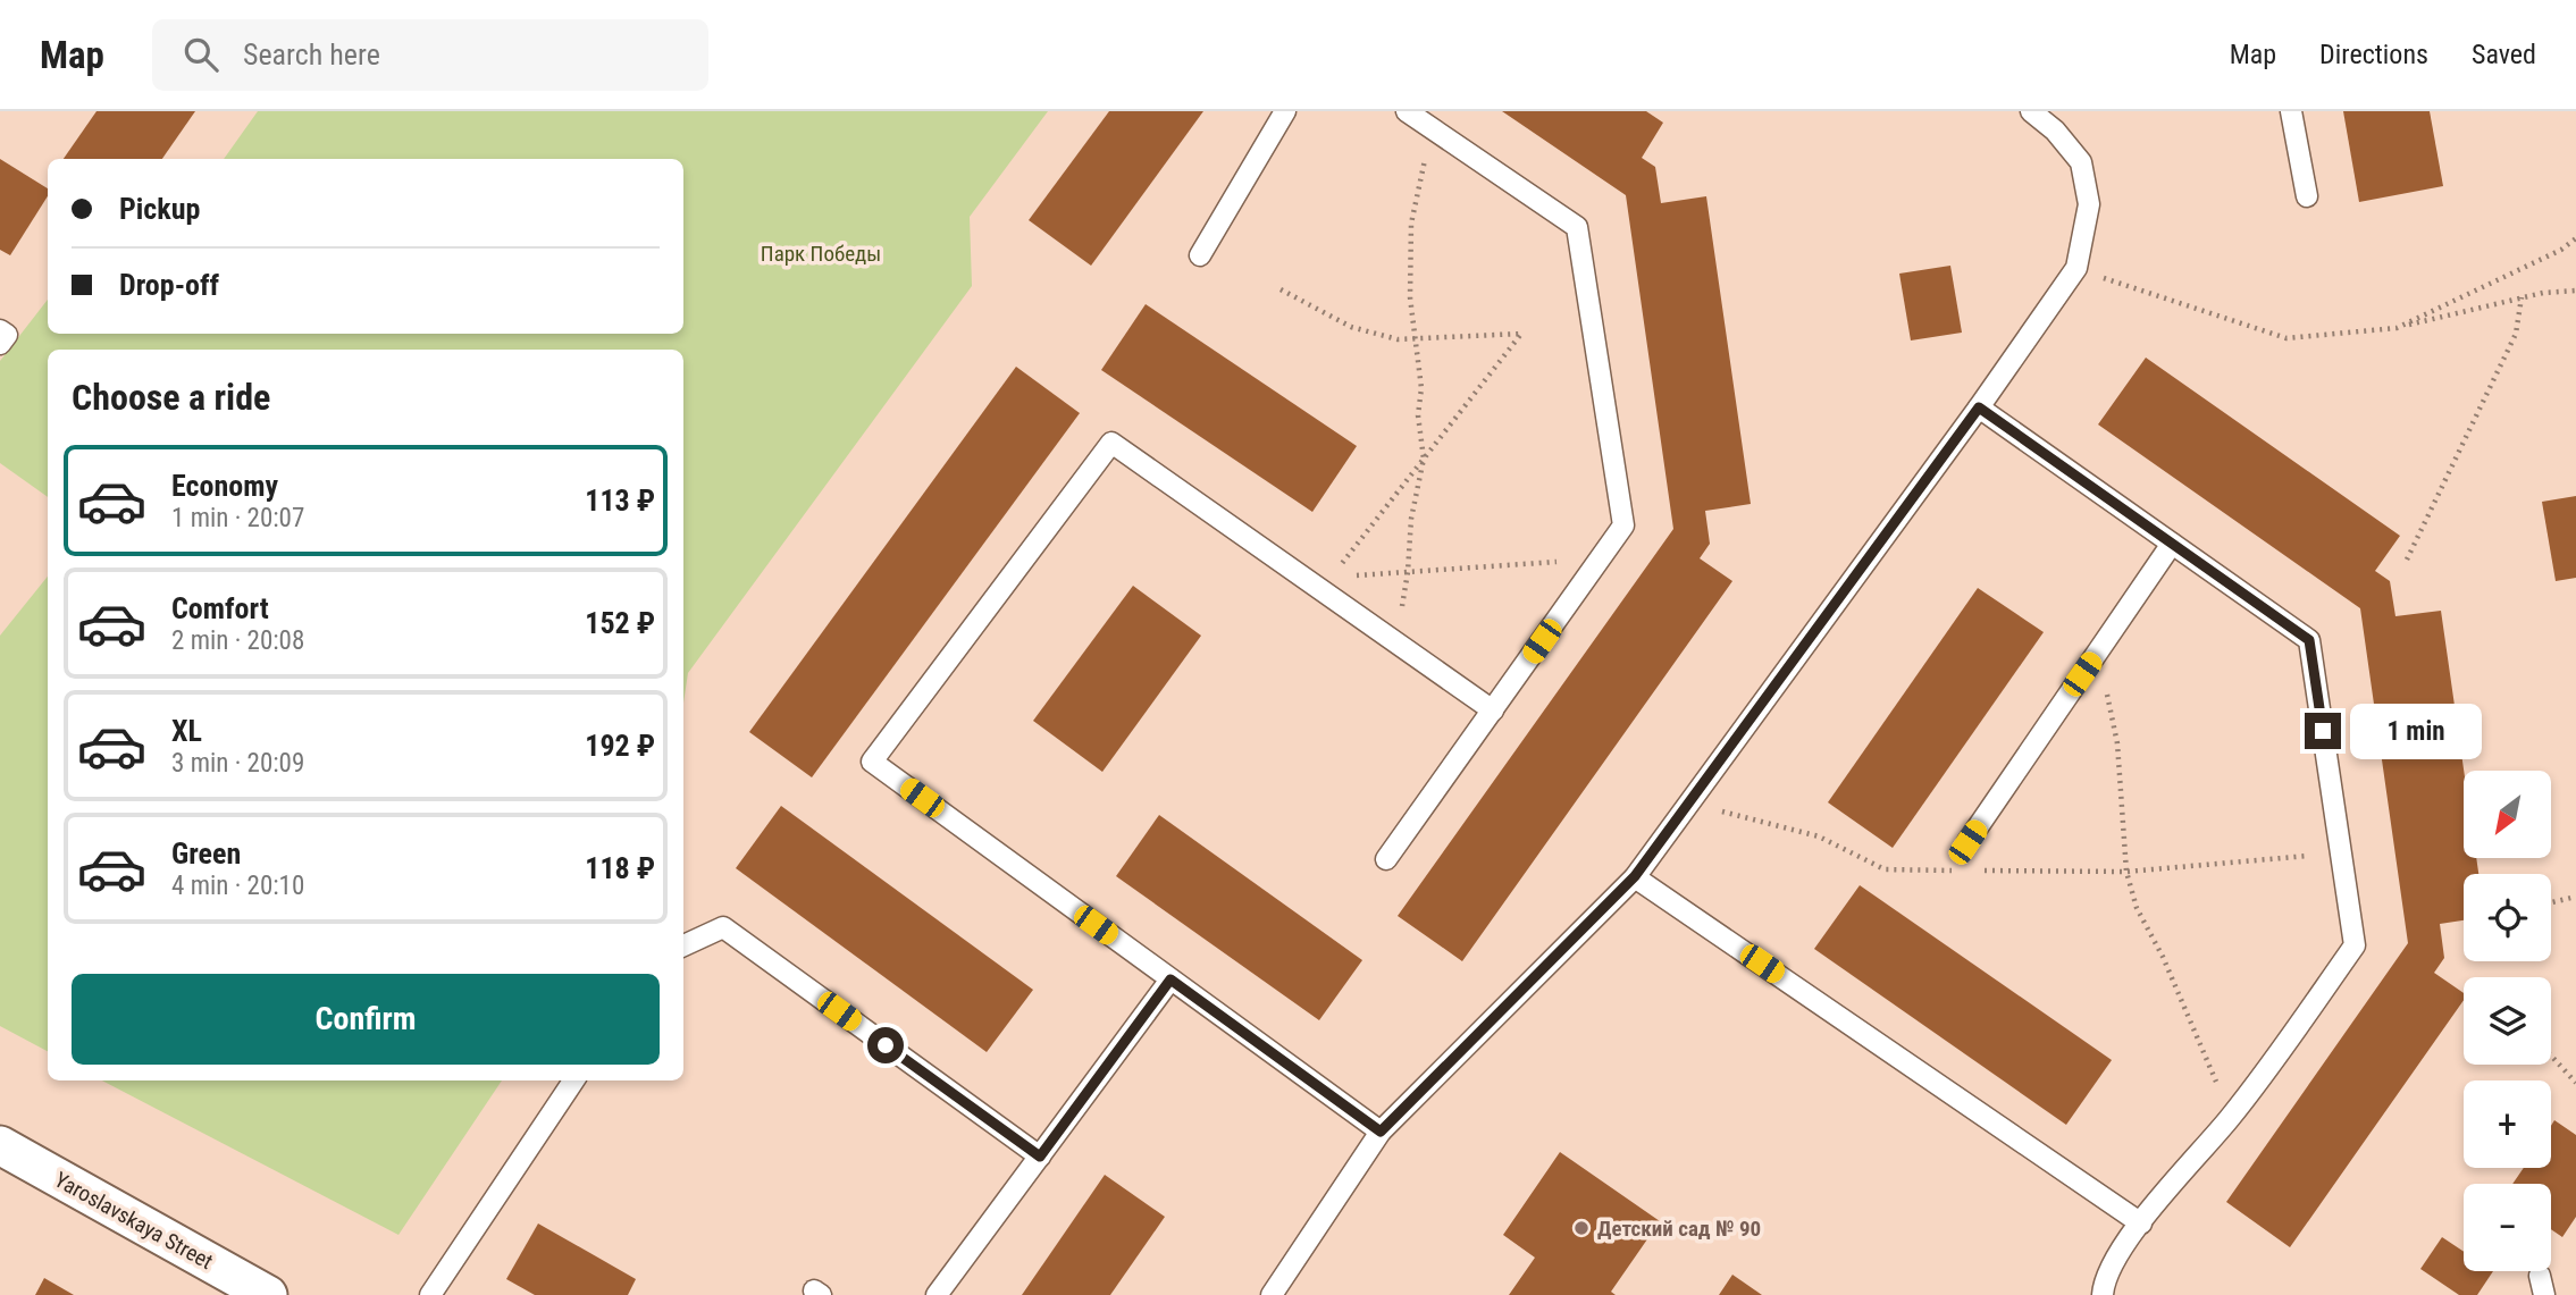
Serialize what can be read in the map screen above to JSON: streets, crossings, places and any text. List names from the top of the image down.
{
  "streets": {
    "street": ["Yaroslavskaya Street"]
  },
  "parks": ["Парк Победы"],
  "places": ["Детский сад № 90"],
  "north": "bottom left",
  "page": {
    "header": "Map",
    "search": "Search here",
    "nav": ["Map", "Directions", "Saved"],
    "banner": ["Pickup", "Drop-off"],
    "heading": "Choose a ride",
    "list": [
      {
        "name": "Economy",
        "note": "1 min · 20:07",
        "value": "113 ₽"
      },
      {
        "name": "Comfort",
        "note": "2 min · 20:08",
        "value": "152 ₽"
      },
      {
        "name": "XL",
        "note": "3 min · 20:09",
        "value": "192 ₽"
      },
      {
        "name": "Green",
        "note": "4 min · 20:10",
        "value": "118 ₽"
      }
    ],
    "bubble": "1 min",
    "map_buttons": ["+", "−"],
    "buttons": "Confirm"
  }
}
